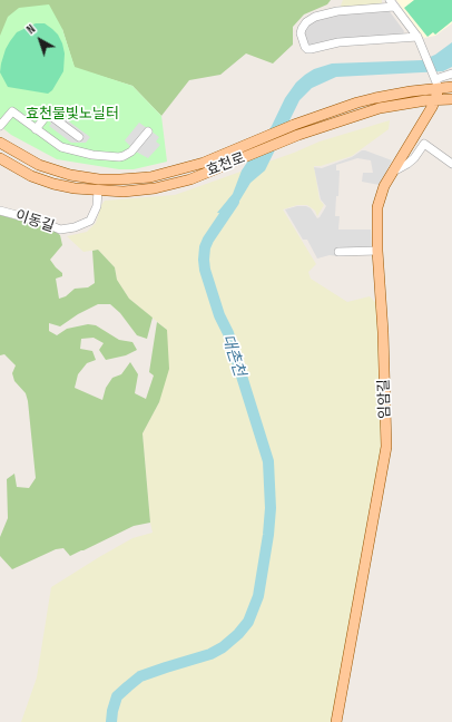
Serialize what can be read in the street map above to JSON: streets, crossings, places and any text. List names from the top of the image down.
{
  "streets": {
    "main road": ["효천로", "임암길"],
    "street": ["이동길"]
  },
  "crossings": [
    ["효천로", "이동길"],
    ["효천로", "임암길"]
  ],
  "water": ["대촌천"],
  "parks": ["효천물빛노닐터"],
  "north": "top left"
}
